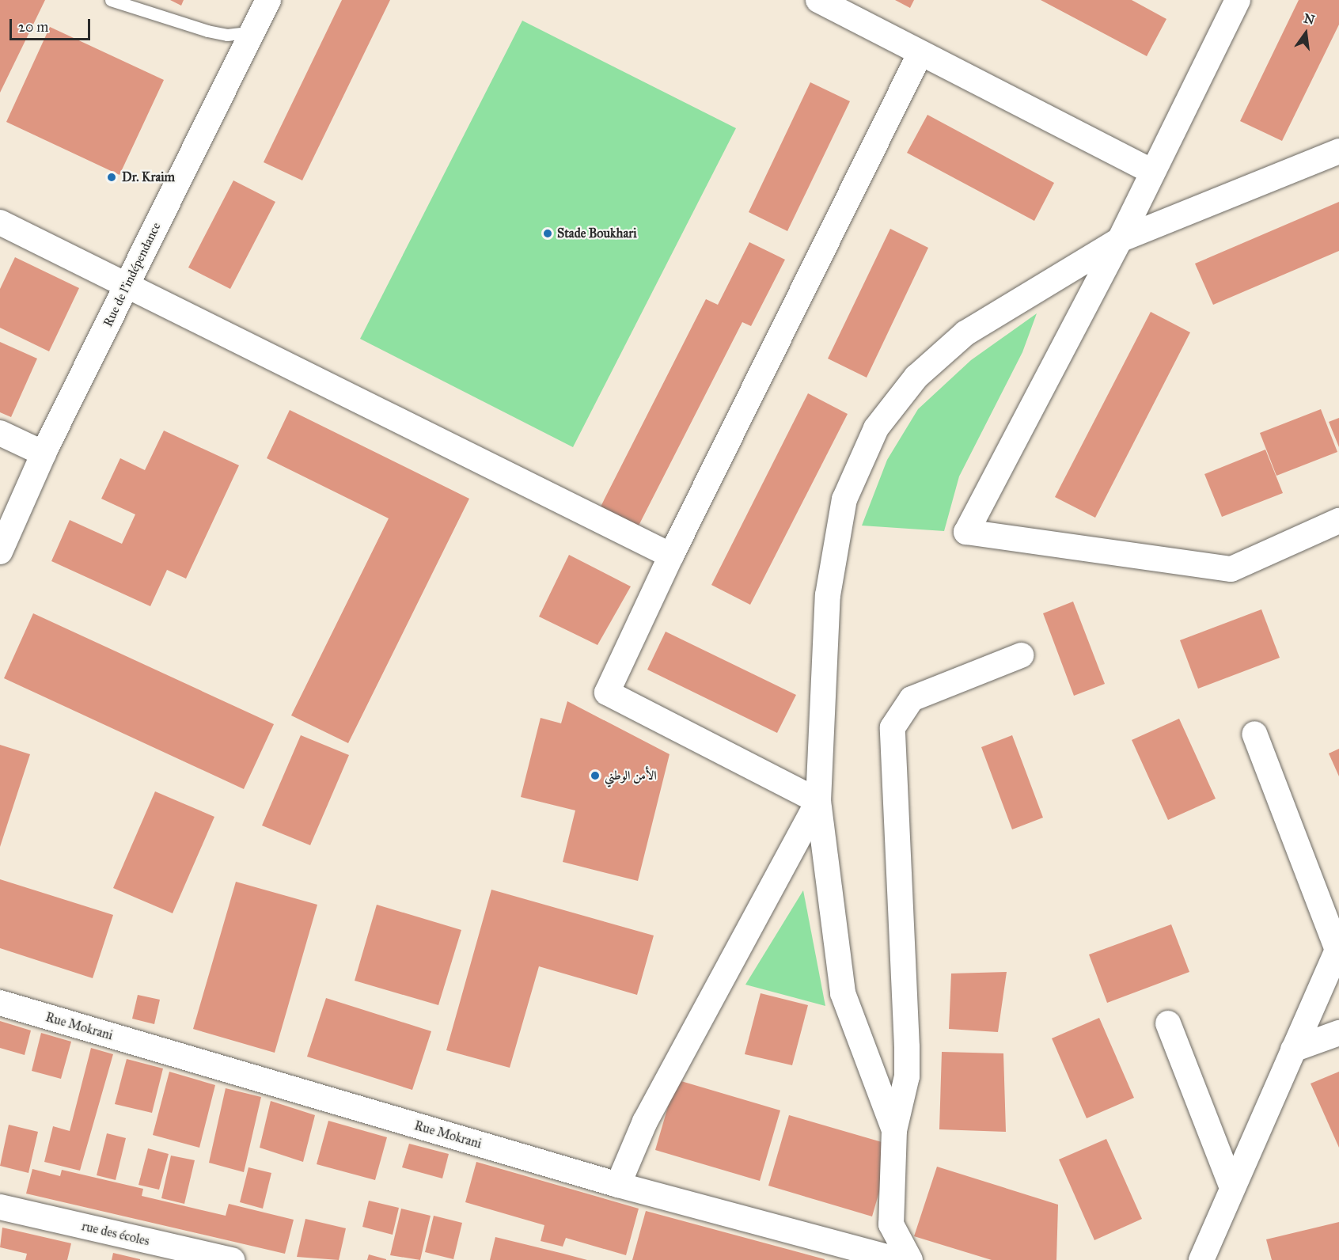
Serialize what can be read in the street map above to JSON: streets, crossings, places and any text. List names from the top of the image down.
{
  "streets": {
    "street": ["Rue de l'indépendance", "Rue Mokrani", "rue des écoles"]
  },
  "places": ["Dr. Kraim", "Stade Boukhari", "الأمن الوطني"],
  "scale_bar": "20 m",
  "north": "top"
}
